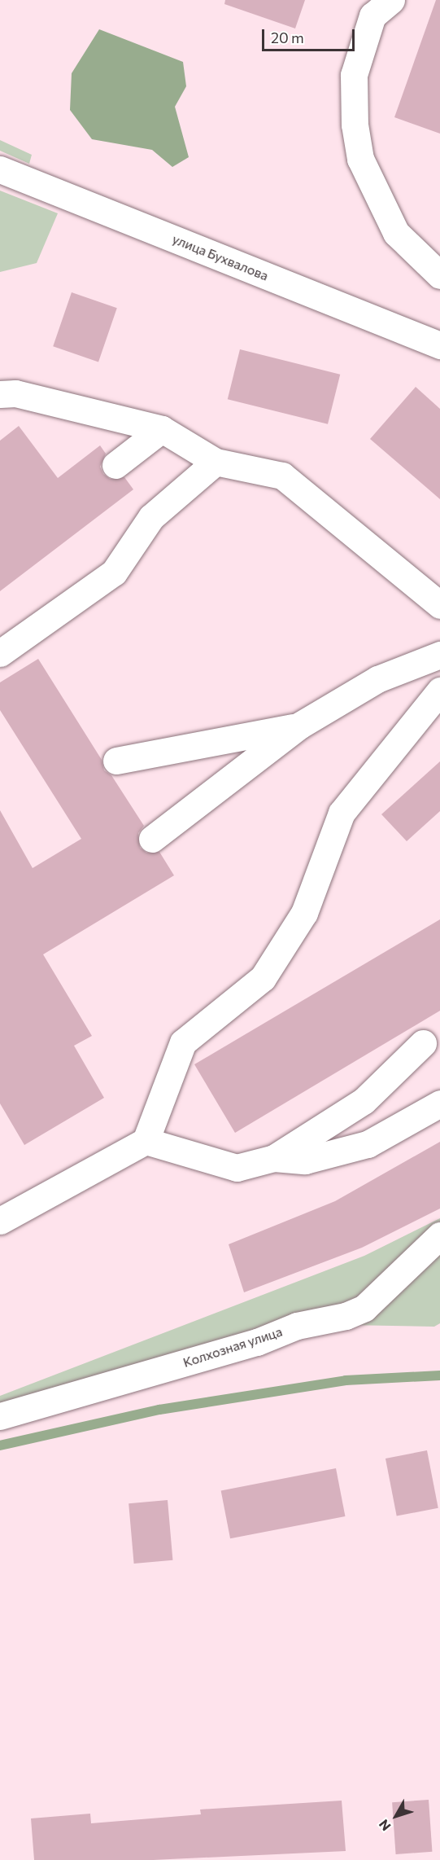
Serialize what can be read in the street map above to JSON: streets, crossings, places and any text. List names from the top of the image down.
{
  "streets": {
    "street": ["улица Бухвалова", "Колхозная улица"]
  },
  "scale_bar": "20 m",
  "north": "bottom left"
}
